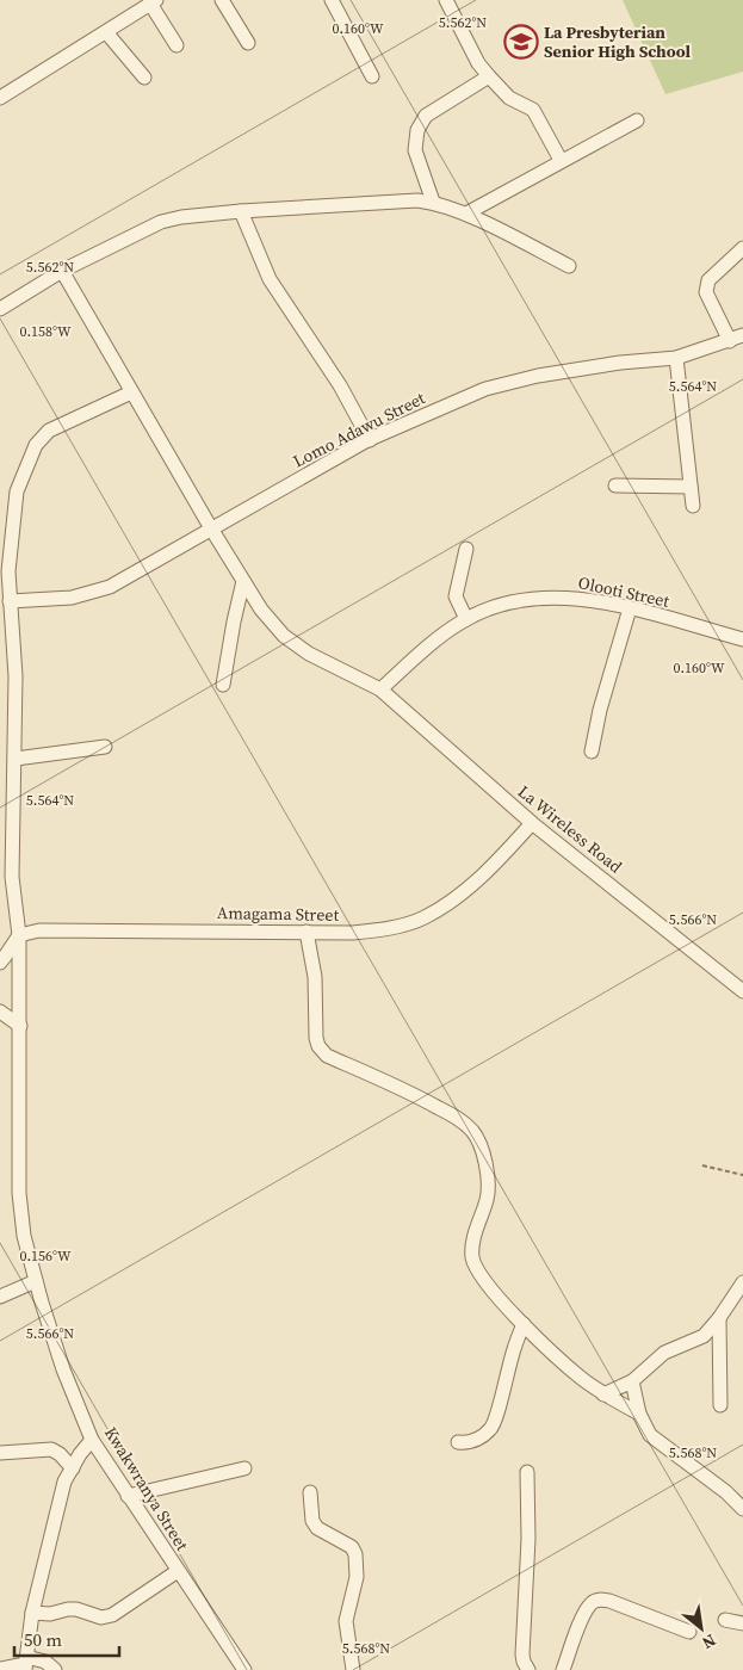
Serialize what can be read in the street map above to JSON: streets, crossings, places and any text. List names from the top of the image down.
{
  "streets": {
    "street": [
      "Lomo Adawu Street",
      "Olooti Street",
      "La Wireless Road",
      "Amagama Street",
      "Kwakwranya Street"
    ]
  },
  "crossings": [
    ["Lomo Adawu Street", "La Wireless Road"],
    ["Lomo Adawu Street", "Kwakwranya Street"],
    ["Olooti Street", "La Wireless Road"],
    ["La Wireless Road", "Amagama Street"],
    ["La Wireless Road", "Kwakwranya Street"],
    ["Amagama Street", "Kwakwranya Street"]
  ],
  "places": {
    "school or university": ["La Presbyterian Senior High School"]
  },
  "scale_bar": "50 m",
  "north": "bottom right",
  "coordinates": [
    "5.562°N",
    "0.160°W",
    "0.158°W",
    "5.564°N",
    "5.566°N",
    "0.156°W",
    "5.568°N"
  ]
}
